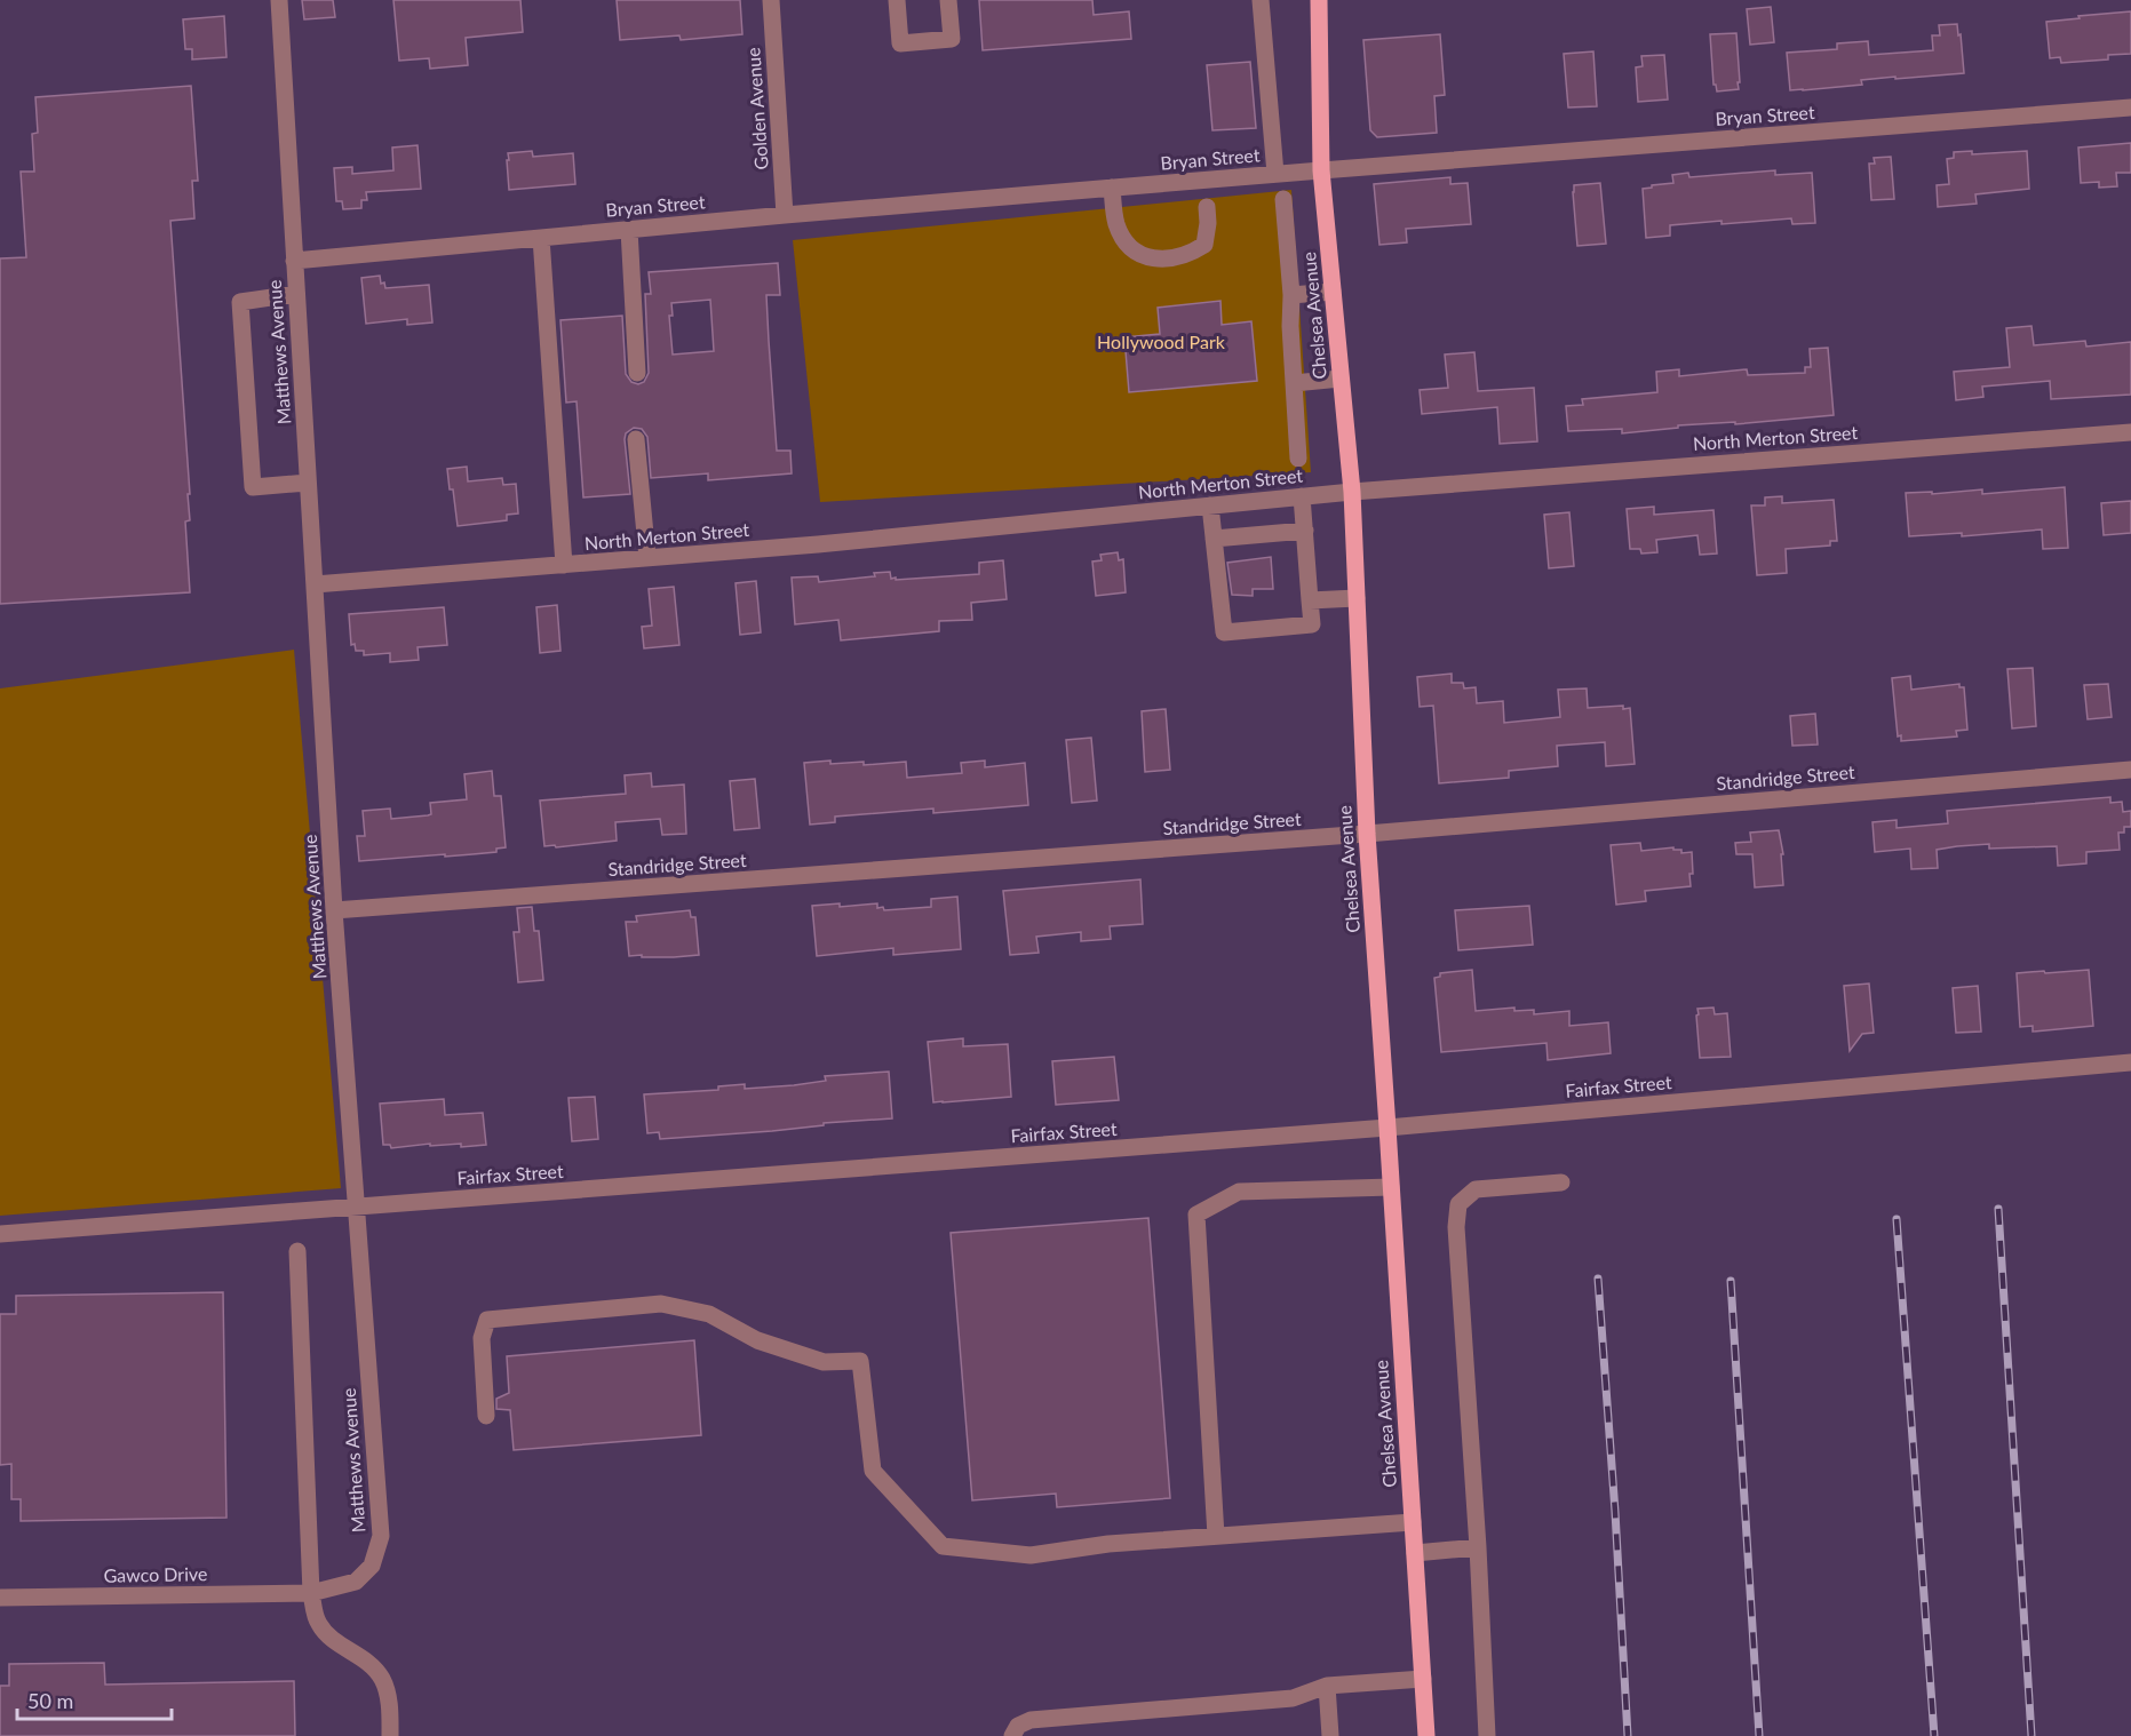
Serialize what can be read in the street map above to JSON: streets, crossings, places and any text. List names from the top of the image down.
{
  "streets": {
    "main road": ["Chelsea Avenue"],
    "street": [
      "Golden Avenue",
      "Bryan Street",
      "Matthews Avenue",
      "North Merton Street",
      "Standridge Street",
      "Fairfax Street",
      "Gawco Drive"
    ]
  },
  "crossings": [
    ["Golden Avenue", "Bryan Street"],
    ["Bryan Street", "Chelsea Avenue"],
    ["Bryan Street", "Matthews Avenue"],
    ["Chelsea Avenue", "North Merton Street"],
    ["Chelsea Avenue", "Standridge Street"],
    ["Chelsea Avenue", "Fairfax Street"],
    ["Matthews Avenue", "North Merton Street"],
    ["Matthews Avenue", "Standridge Street"],
    ["Matthews Avenue", "Fairfax Street"],
    ["Matthews Avenue", "Gawco Drive"]
  ],
  "parks": ["Hollywood Park"],
  "scale_bar": "50 m"
}
